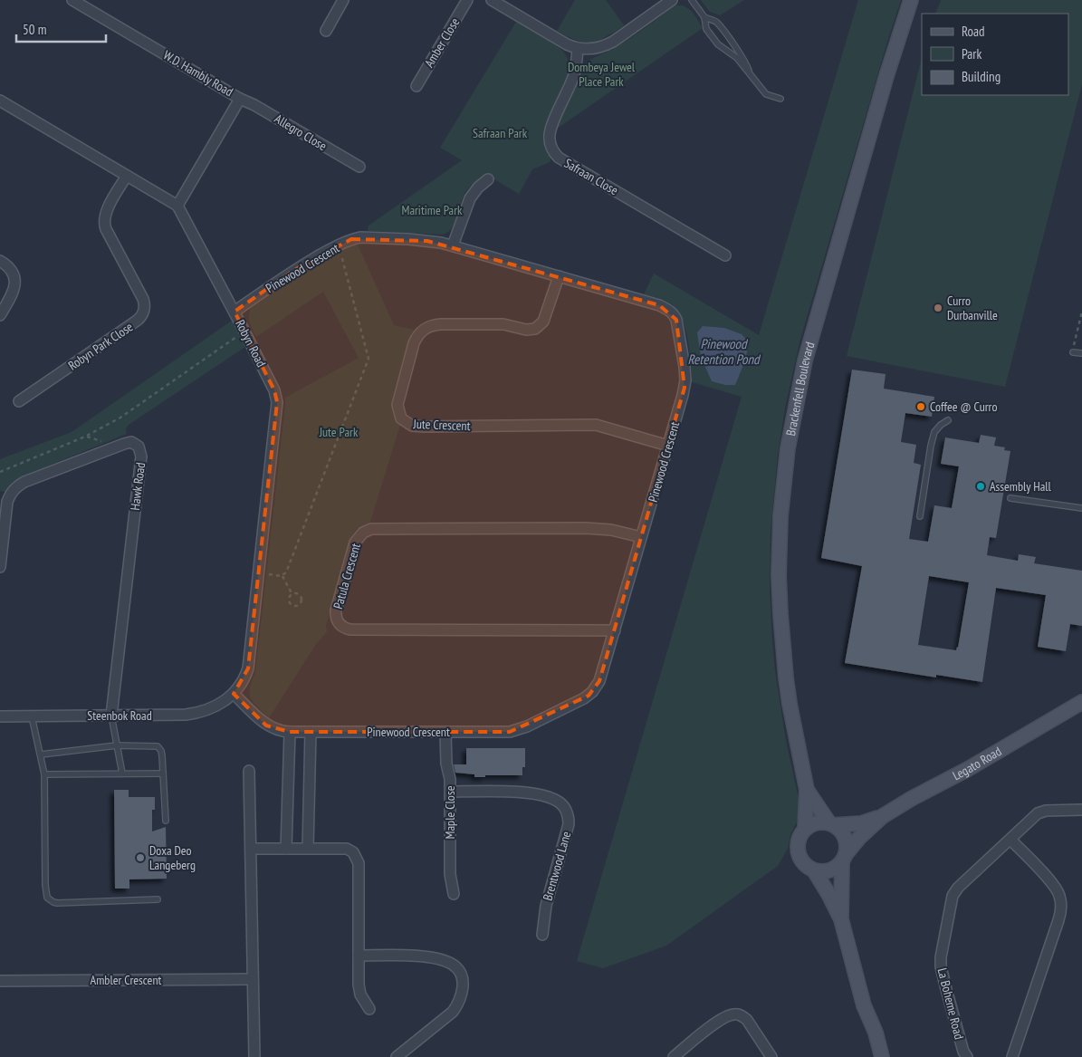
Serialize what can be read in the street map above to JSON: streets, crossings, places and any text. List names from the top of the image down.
{
  "streets": {
    "street": [
      "Amber Close",
      "W.D. Hambly Road",
      "Allegro Close",
      "Safraan Close",
      "Pinewood Crescent",
      "Robyn Road",
      "Robyn Park Close",
      "Brackenfell Boulevard",
      "Jute Crescent",
      "Hawk Road",
      "Patula Crescent",
      "Steenbok Road",
      "Legato Road",
      "Maple Close",
      "Brentwood Lane",
      "Ambler Crescent",
      "La Boheme Road"
    ]
  },
  "crossings": [
    ["W.D. Hambly Road", "Allegro Close"],
    ["W.D. Hambly Road", "Robyn Road"],
    ["Pinewood Crescent", "Robyn Road"],
    ["Pinewood Crescent", "Jute Crescent"],
    ["Pinewood Crescent", "Patula Crescent"],
    ["Pinewood Crescent", "Steenbok Road"],
    ["Pinewood Crescent", "Maple Close"],
    ["Robyn Road", "Steenbok Road"],
    ["Brackenfell Boulevard", "Legato Road"],
    ["Hawk Road", "Steenbok Road"],
    ["Maple Close", "Brentwood Lane"]
  ],
  "water": ["Pinewood Retention Pond"],
  "parks": [
    "Dombeya Jewel Place Park",
    "Safraan Park",
    "Maritime Park",
    "Jute Park"
  ],
  "places": [
    "Curro Durbanville",
    "Coffee @ Curro",
    "Assembly Hall",
    "Doxa Deo Langeberg"
  ],
  "legend": ["Road", "Park", "Building"],
  "scale_bar": "50 m"
}
